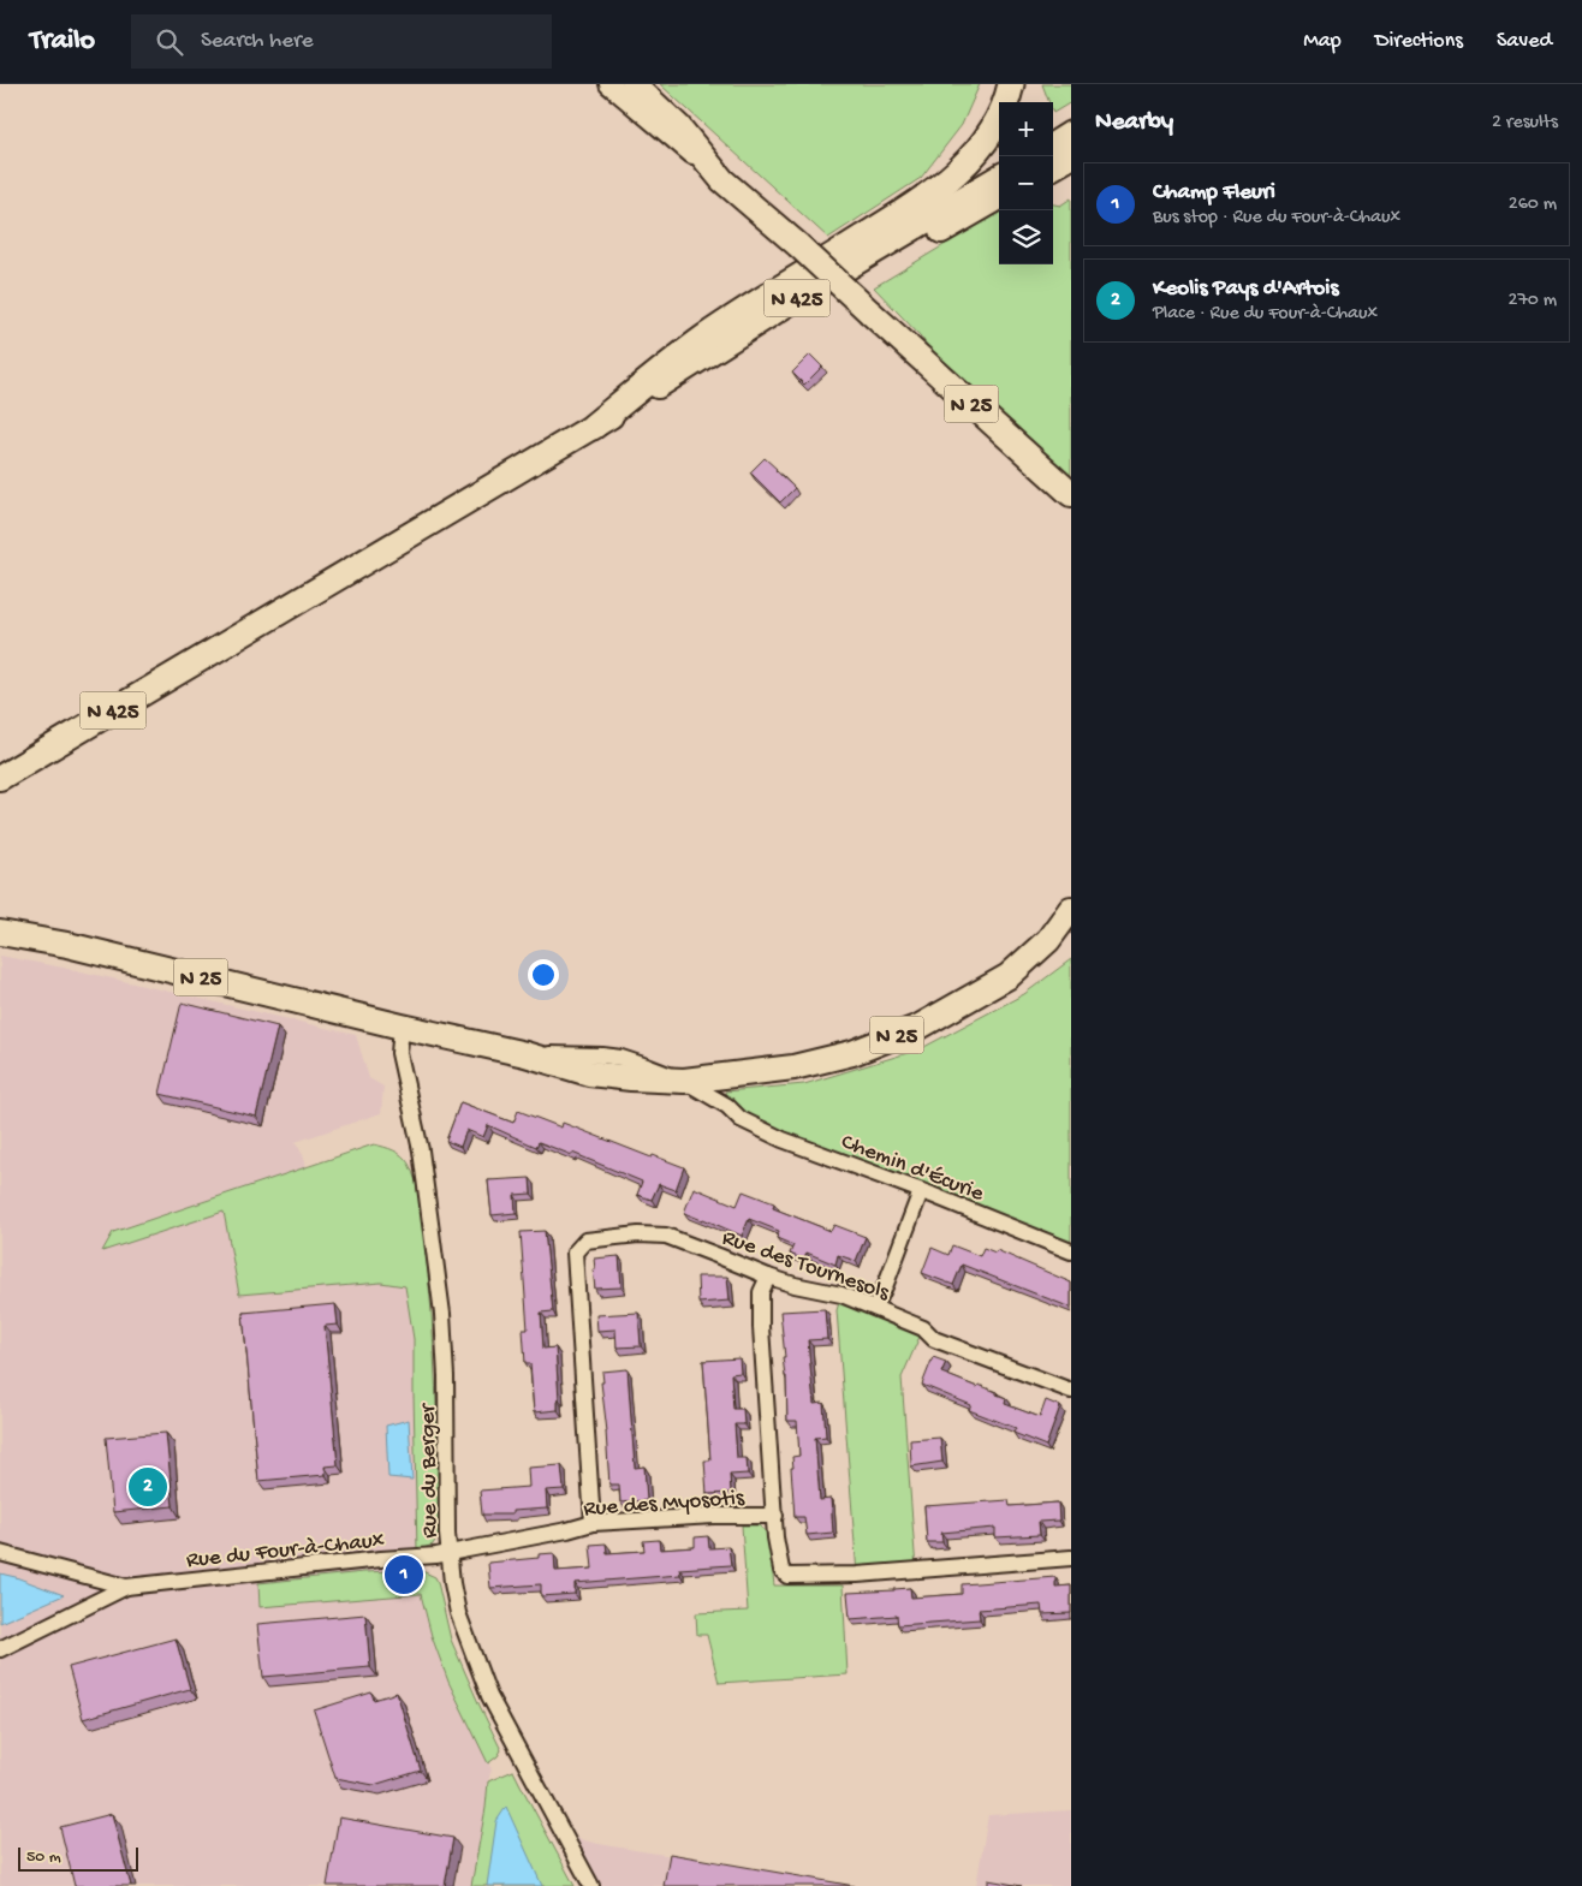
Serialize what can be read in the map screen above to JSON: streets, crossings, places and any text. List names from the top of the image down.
{
  "streets": {
    "main road": ["N 425", "N 25"],
    "street": [
      "Chemin d'Écurie",
      "Rue des Tournesols",
      "Rue du Berger",
      "Rue des Myosotis",
      "Rue du Four-à-Chaux"
    ]
  },
  "crossings": [
    ["N 25", "Chemin d'Écurie"],
    ["N 25", "Rue du Berger"],
    ["Rue des Tournesols", "Rue des Myosotis"],
    ["Rue du Berger", "Rue des Myosotis"],
    ["Rue du Berger", "Rue du Four-à-Chaux"],
    ["Rue des Myosotis", "Rue du Four-à-Chaux"]
  ],
  "scale_bar": "50 m",
  "page": {
    "header": "Trailo",
    "search": "Search here",
    "nav": ["Map", "Directions", "Saved"],
    "heading": ["Nearby", "2 results"],
    "map_buttons": ["+", "−"],
    "list": [
      {
        "mark": "1",
        "name": "Champ Fleuri",
        "note": "Bus stop · Rue du Four-à-Chaux",
        "value": "260 m"
      },
      {
        "mark": "2",
        "name": "Keolis Pays d'Artois",
        "note": "Place · Rue du Four-à-Chaux",
        "value": "270 m"
      }
    ],
    "pins": ["2", "1"],
    "scale": "50 m"
  }
}
